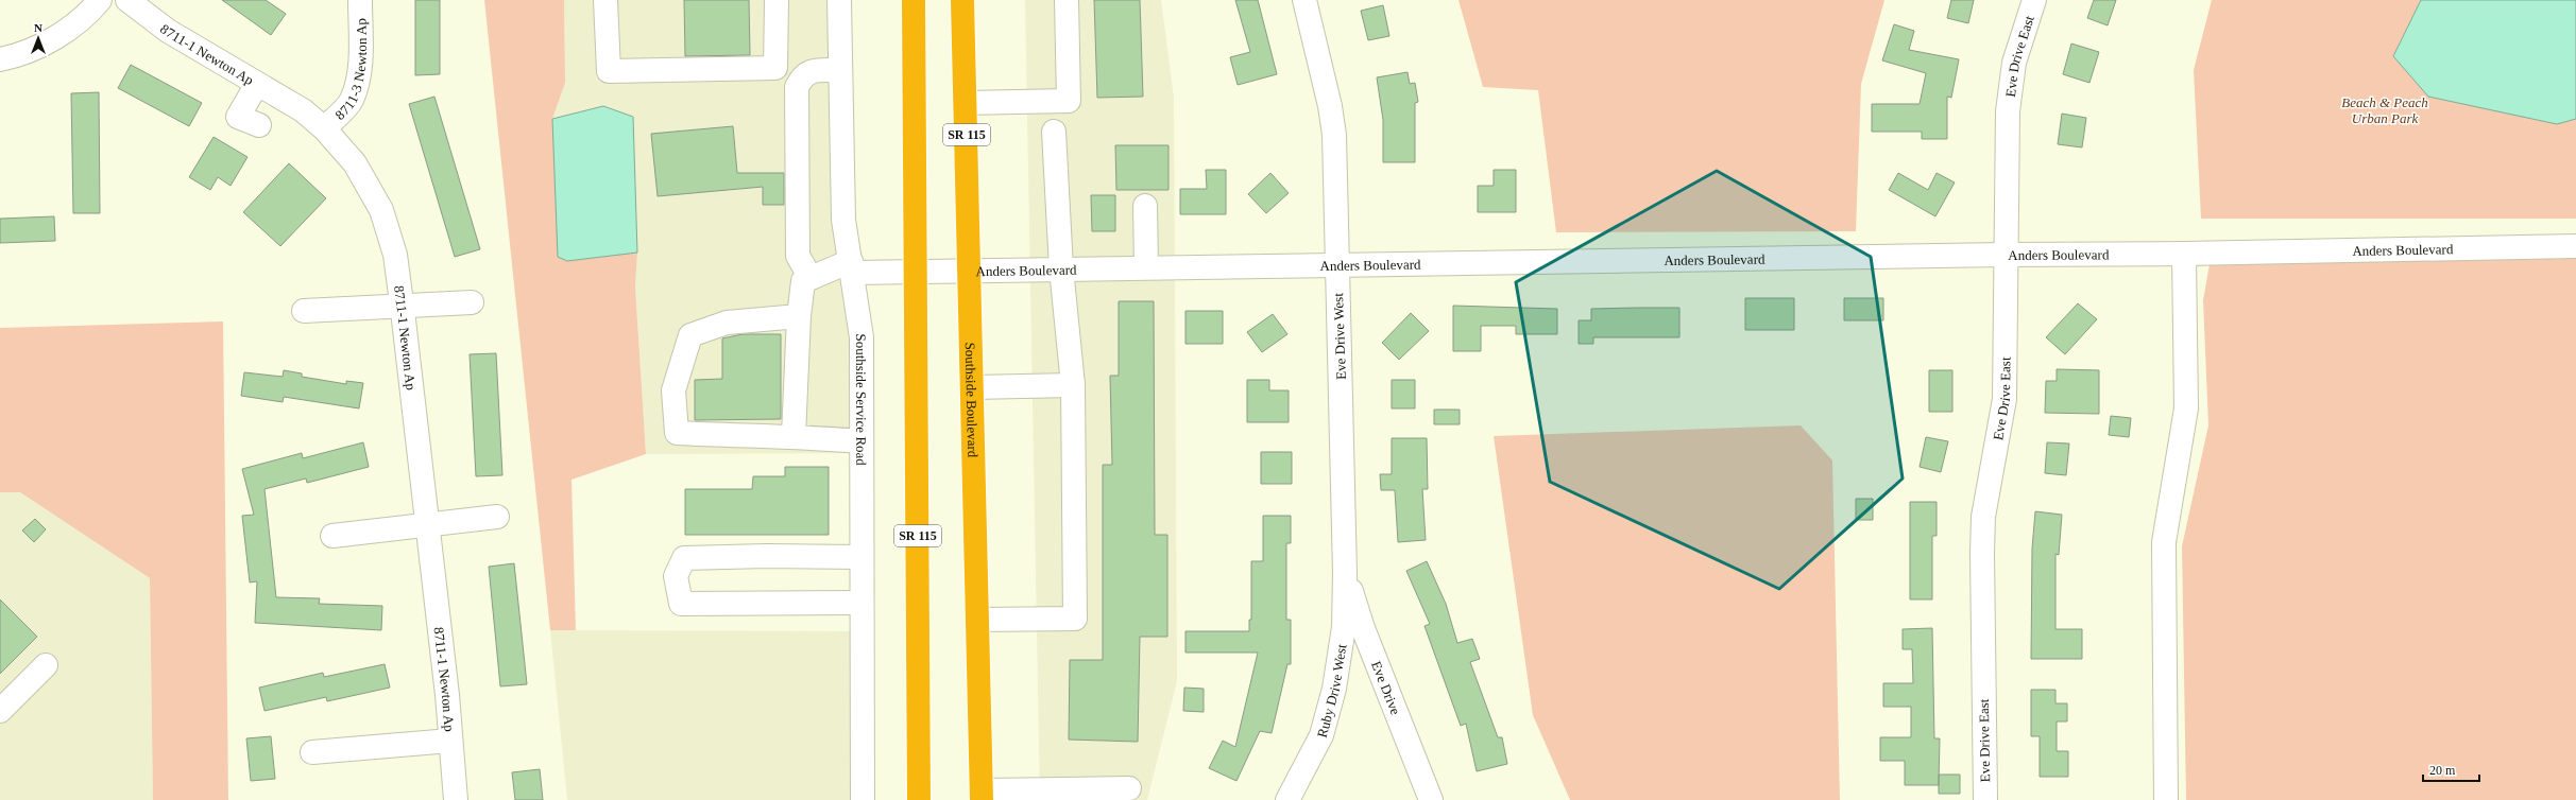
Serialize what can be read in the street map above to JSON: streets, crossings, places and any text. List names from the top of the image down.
{
  "streets": {
    "highway": ["SR 115", "Southside Boulevard"],
    "street": [
      "8711-1 Newton Ap",
      "Eve Drive East",
      "8711-3 Newton Ap",
      "Anders Boulevard",
      "Eve Drive West",
      "Southside Service Road",
      "Eve Drive",
      "Ruby Drive West"
    ]
  },
  "crossings": [
    ["8711-1 Newton Ap", "8711-3 Newton Ap"],
    ["Eve Drive East", "Anders Boulevard"],
    ["SR 115", "Anders Boulevard"],
    ["Anders Boulevard", "Eve Drive West"],
    ["Anders Boulevard", "Southside Service Road"],
    ["Anders Boulevard", "Southside Boulevard"],
    ["Eve Drive West", "Eve Drive"],
    ["Eve Drive West", "Ruby Drive West"],
    ["Eve Drive", "Ruby Drive West"]
  ],
  "parks": ["Beach & Peach Urban Park"],
  "scale_bar": "20 m",
  "north": "top"
}
